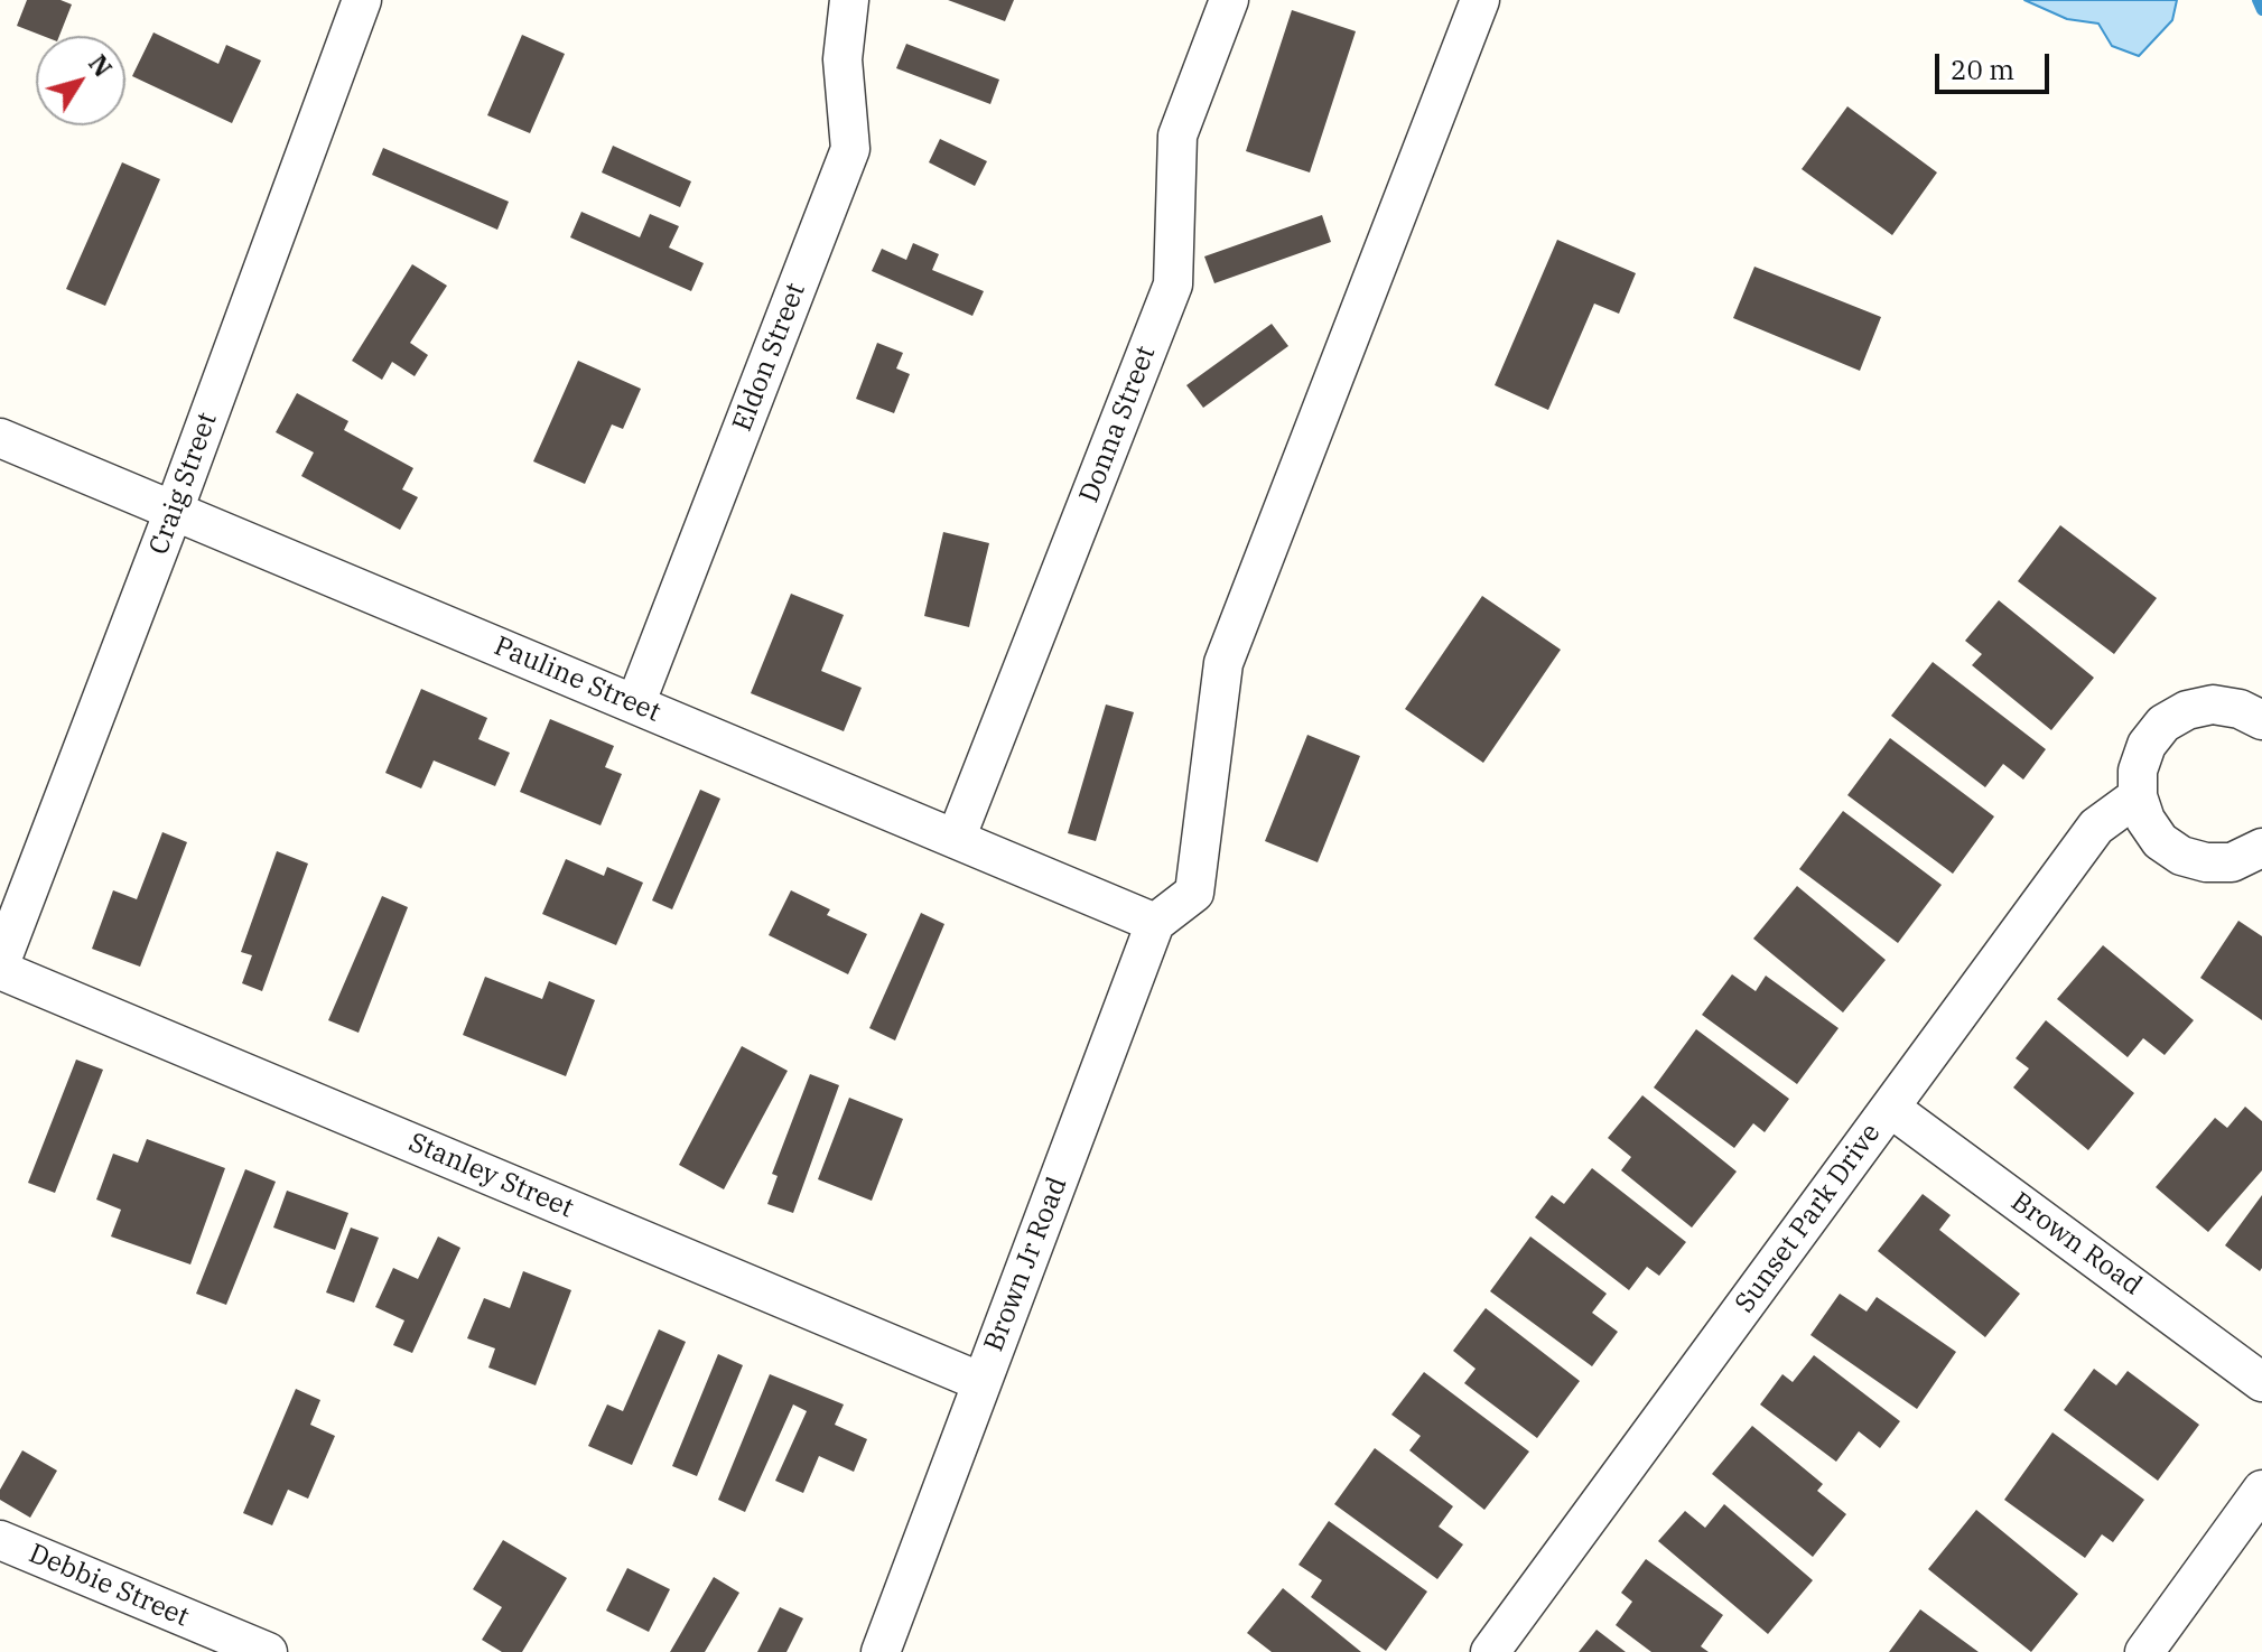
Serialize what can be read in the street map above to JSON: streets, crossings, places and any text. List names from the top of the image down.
{
  "streets": {
    "street": [
      "Eldon Street",
      "Donna Street",
      "Craig Street",
      "Pauline Street",
      "Stanley Street",
      "Sunset Park Drive",
      "Brown Road",
      "Brown Jr Road",
      "Debbie Street"
    ]
  },
  "crossings": [
    ["Eldon Street", "Pauline Street"],
    ["Donna Street", "Pauline Street"],
    ["Craig Street", "Pauline Street"],
    ["Craig Street", "Stanley Street"],
    ["Pauline Street", "Brown Jr Road"],
    ["Stanley Street", "Brown Jr Road"],
    ["Sunset Park Drive", "Brown Road"]
  ],
  "scale_bar": "20 m",
  "north": "top right"
}
